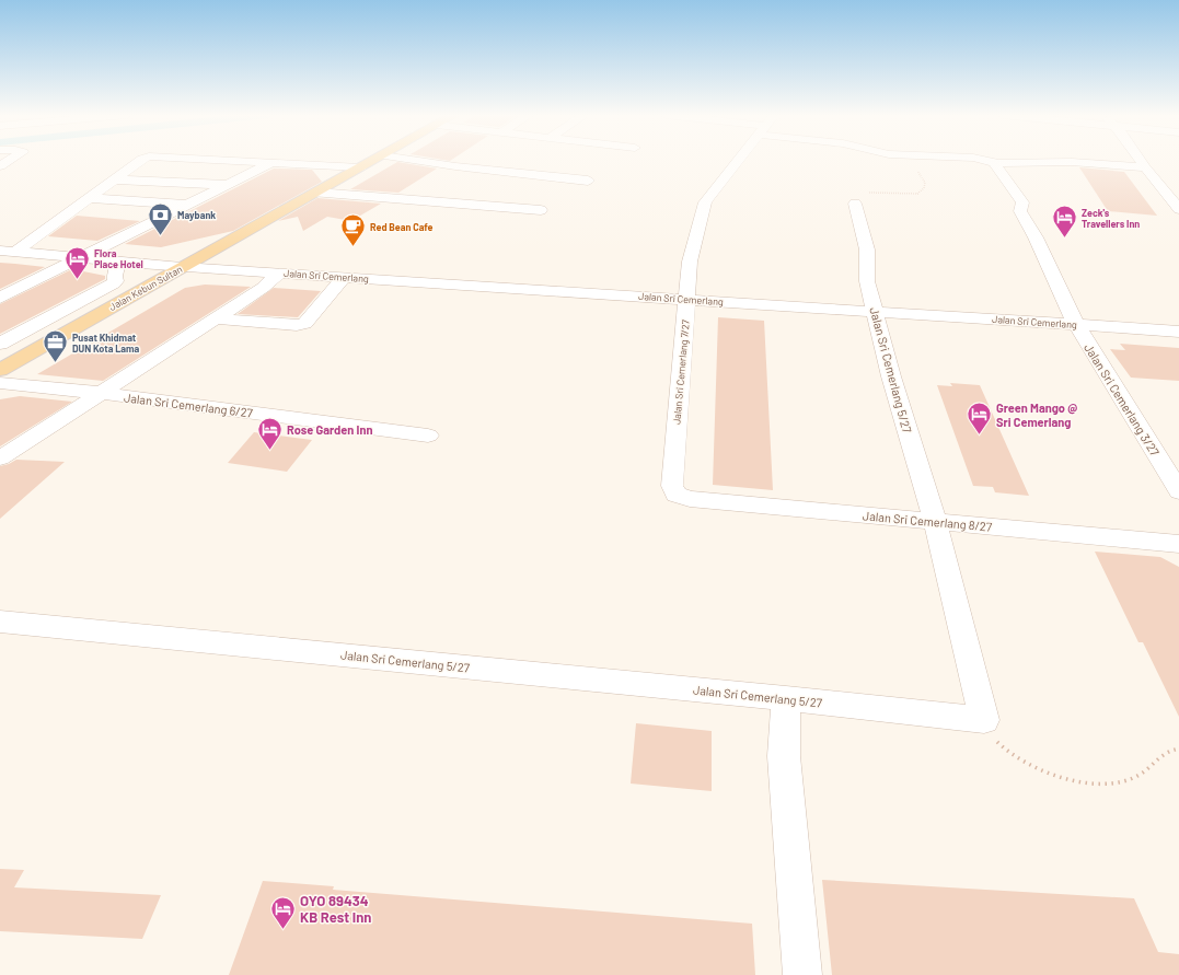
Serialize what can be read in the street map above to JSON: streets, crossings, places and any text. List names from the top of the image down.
{
  "streets": {
    "main road": ["Jalan Kebun Sultan"],
    "street": [
      "Jalan Sri Cemerlang",
      "Jalan Sri Cemerlang 5/27",
      "Jalan Sri Cemerlang 7/27",
      "Jalan Sri Cemerlang 3/27",
      "Jalan Sri Cemerlang 6/27",
      "Jalan Sri Cemerlang 8/27"
    ]
  },
  "crossings": [
    ["Jalan Sri Cemerlang", "Jalan Kebun Sultan"],
    ["Jalan Sri Cemerlang", "Jalan Sri Cemerlang 5/27"],
    ["Jalan Sri Cemerlang", "Jalan Sri Cemerlang 7/27"],
    ["Jalan Sri Cemerlang", "Jalan Sri Cemerlang 3/27"],
    ["Jalan Sri Cemerlang 5/27", "Jalan Sri Cemerlang 8/27"],
    ["Jalan Sri Cemerlang 7/27", "Jalan Sri Cemerlang 8/27"]
  ],
  "places": {
    "bank": ["Maybank"],
    "hotel": [
      "Zeck's Travellers Inn",
      "Flora Place Hotel",
      "Green Mango @ Sri Cemerlang",
      "Rose Garden Inn",
      "OYO 89434 KB Rest Inn"
    ],
    "cafe": ["Red Bean Cafe"],
    "office": ["Pusat Khidmat DUN Kota Lama"]
  }
}
